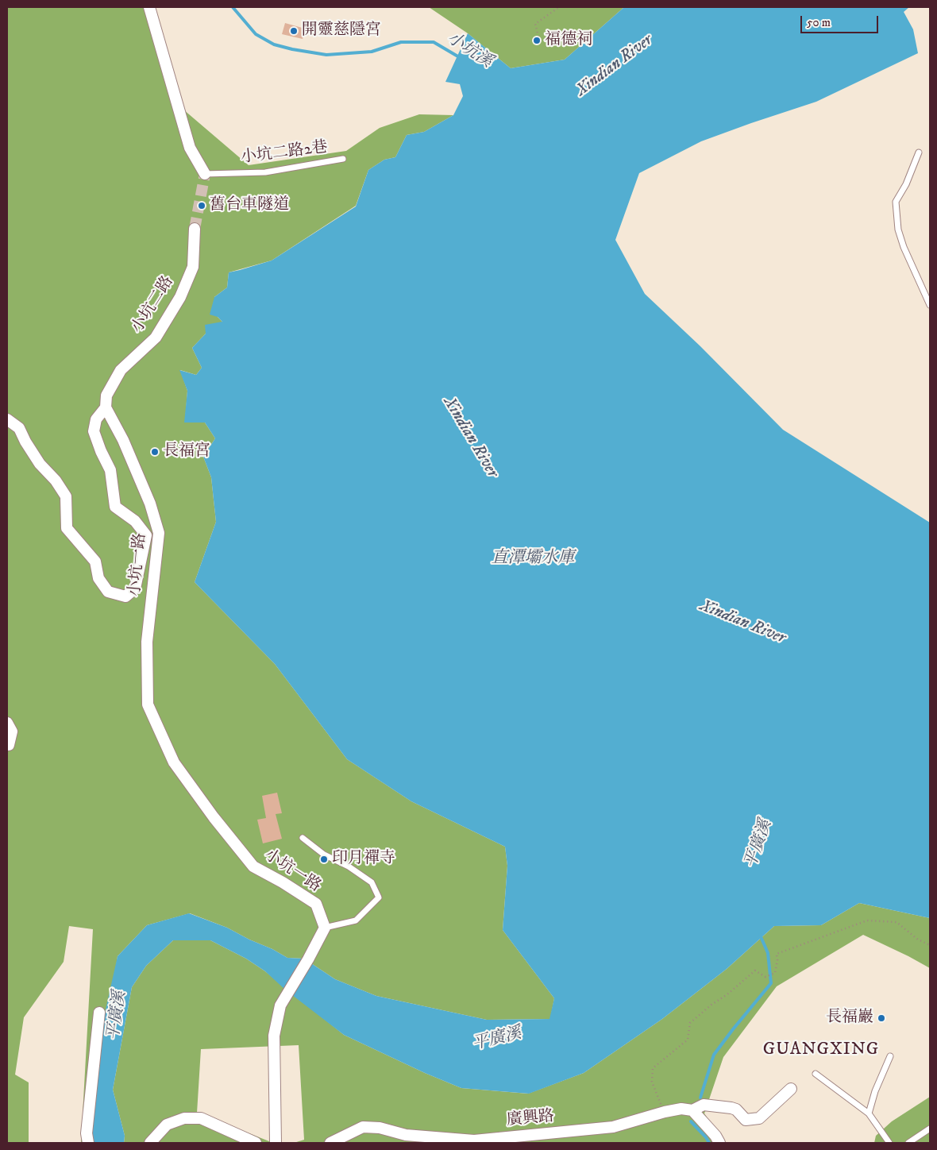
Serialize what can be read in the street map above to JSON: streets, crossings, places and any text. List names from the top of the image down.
{
  "streets": {
    "street": ["小坑二路", "小坑一路", "廣興路"],
    "lane": ["小坑二路2巷"]
  },
  "crossings": [
    ["小坑二路", "小坑一路"]
  ],
  "districts": ["GUANGXING"],
  "water": [
    "小坑溪",
    "Xindian River",
    "直潭壩水庫",
    "平廣溪"
  ],
  "places": [
    "開靈慈隱宮",
    "福德祠",
    "舊台車隧道",
    "長福宮",
    "印月禪寺",
    "長福巖"
  ],
  "scale_bar": "50 m"
}
